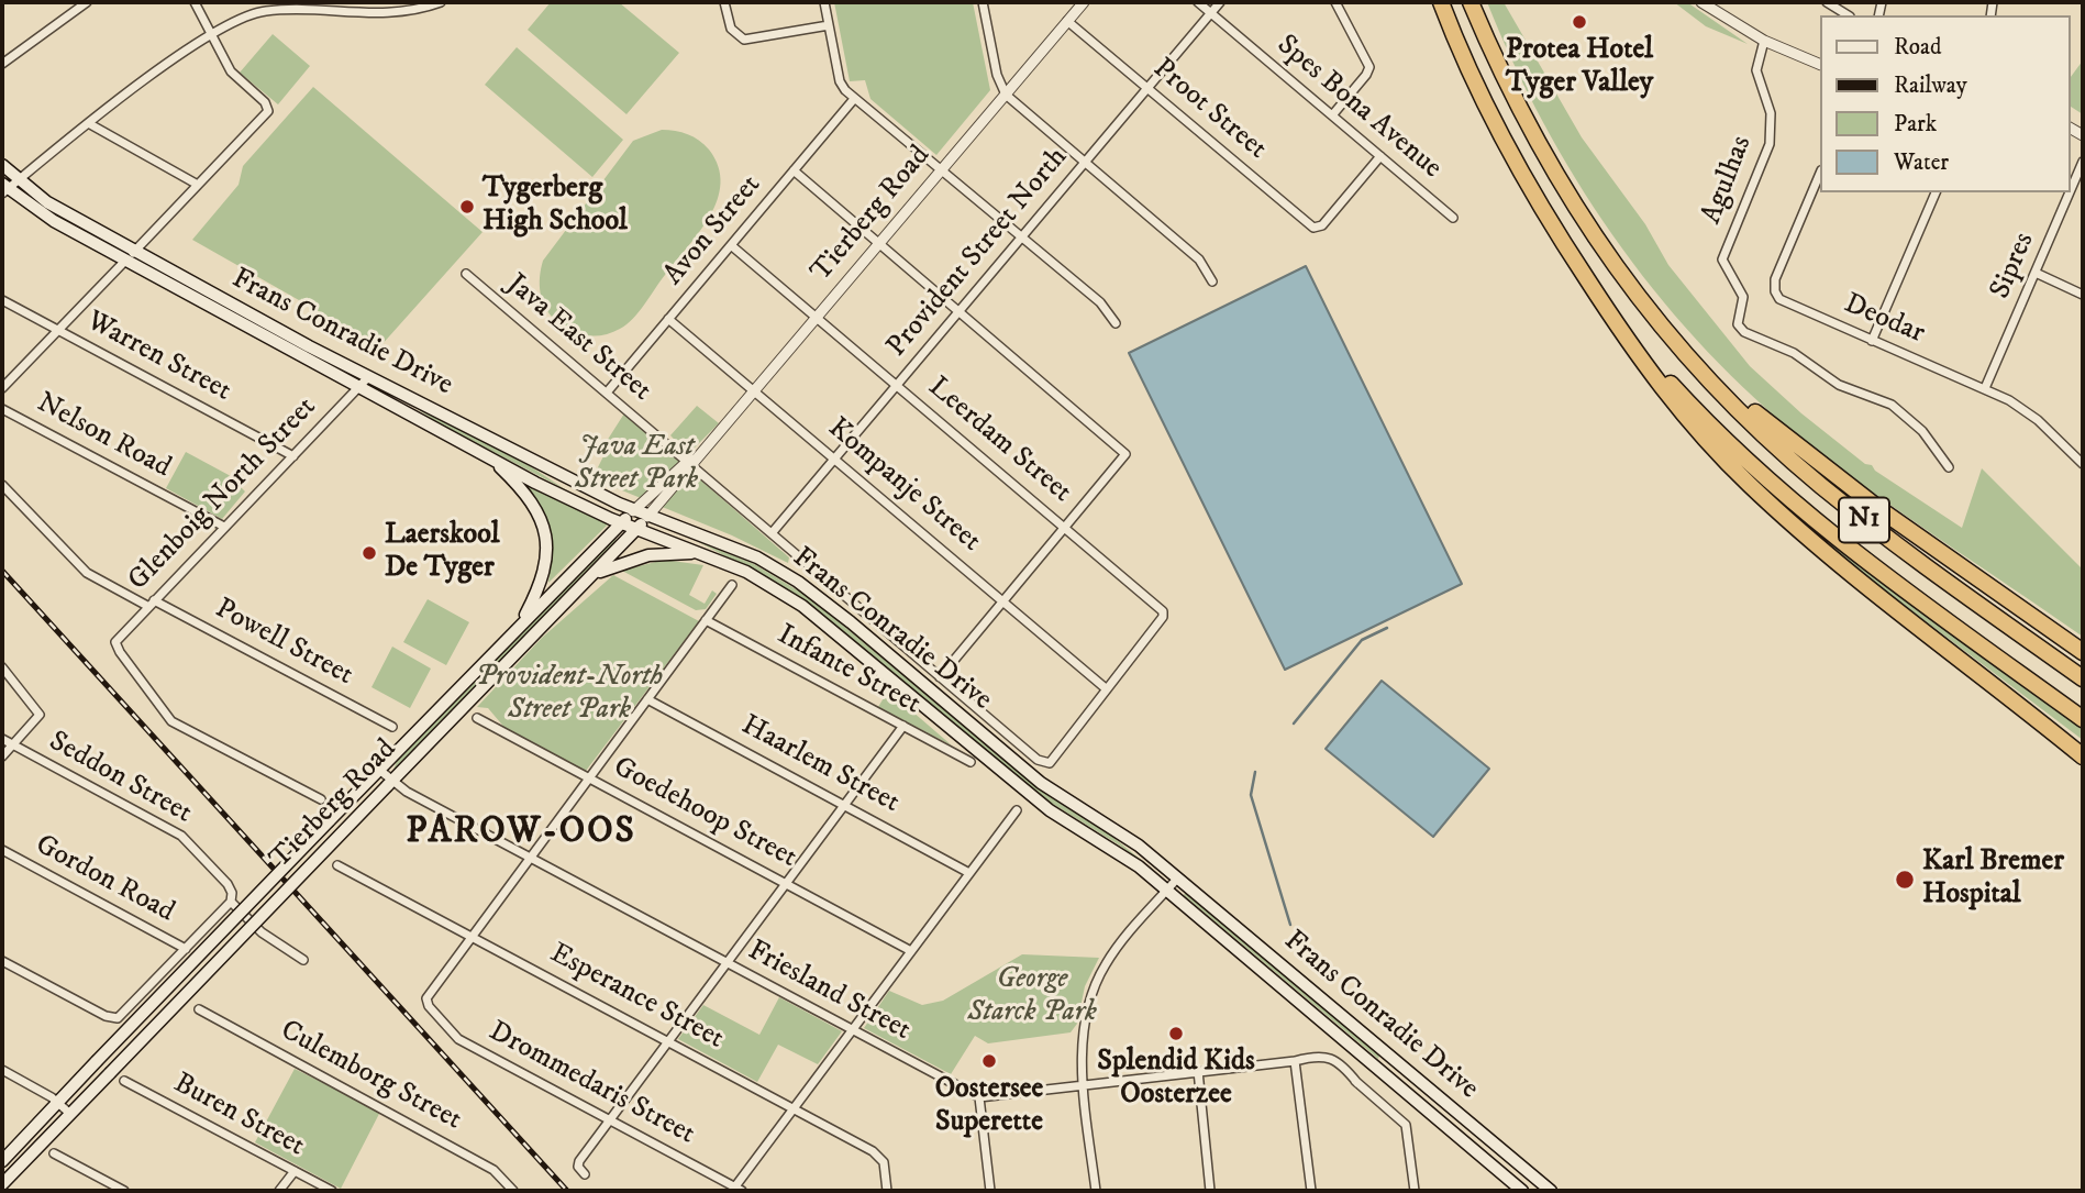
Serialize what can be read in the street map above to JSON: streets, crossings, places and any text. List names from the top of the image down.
{
  "streets": {
    "highway": ["N1"],
    "main road": ["Tierberg Road", "Frans Conradie Drive"],
    "street": [
      "Spes Bona Avenue",
      "Proot Street",
      "Agulhas",
      "Avon Street",
      "Provident Street North",
      "Sipres",
      "Deodar",
      "Java East Street",
      "Warren Street",
      "Nelson Road",
      "Leerdam Street",
      "Kompanje Street",
      "Glenboig North Street",
      "Powell Street",
      "Infante Street",
      "Haarlem Street",
      "Seddon Street",
      "Goedehoop Street",
      "Gordon Road",
      "Friesland Street",
      "Esperance Street",
      "Culemborg Street",
      "Drommedaris Street",
      "Buren Street"
    ]
  },
  "crossings": [
    ["Spes Bona Avenue", "Proot Street"],
    ["Spes Bona Avenue", "Provident Street North"],
    ["Proot Street", "Tierberg Road"],
    ["Proot Street", "Provident Street North"],
    ["Tierberg Road", "Frans Conradie Drive"],
    ["Tierberg Road", "Java East Street"],
    ["Tierberg Road", "Leerdam Street"],
    ["Tierberg Road", "Kompanje Street"],
    ["Tierberg Road", "Friesland Street"],
    ["Avon Street", "Java East Street"],
    ["Avon Street", "Leerdam Street"],
    ["Avon Street", "Kompanje Street"],
    ["Provident Street North", "Java East Street"],
    ["Provident Street North", "Leerdam Street"],
    ["Provident Street North", "Kompanje Street"],
    ["Sipres", "Deodar"],
    ["Frans Conradie Drive", "Glenboig North Street"],
    ["Java East Street", "Leerdam Street"],
    ["Java East Street", "Kompanje Street"],
    ["Warren Street", "Glenboig North Street"],
    ["Nelson Road", "Glenboig North Street"],
    ["Leerdam Street", "Kompanje Street"],
    ["Glenboig North Street", "Powell Street"],
    ["Esperance Street", "Drommedaris Street"]
  ],
  "districts": ["PAROW-OOS"],
  "parks": ["Java East Street Park", "Provident-North Street Park", "George Starck Park"],
  "places": [
    "Protea Hotel Tyger Valley",
    "Tygerberg High School",
    "Laerskool De Tyger",
    "Karl Bremer Hospital",
    "Splendid Kids Oosterzee",
    "Oostersee Superette"
  ],
  "legend": [
    "Road",
    "Railway",
    "Park",
    "Water"
  ]
}
